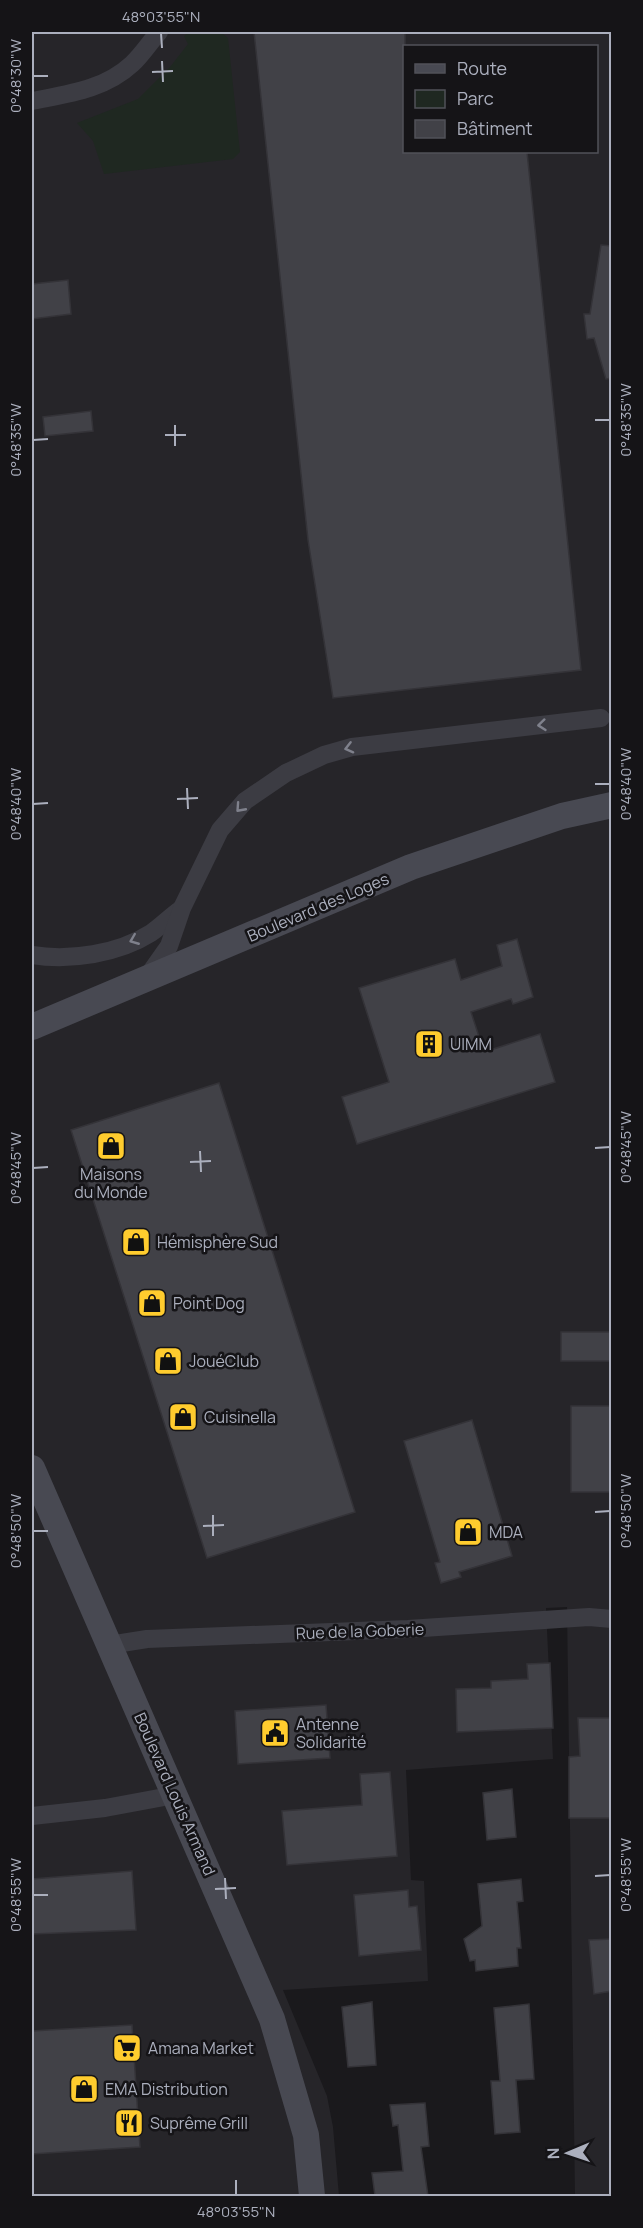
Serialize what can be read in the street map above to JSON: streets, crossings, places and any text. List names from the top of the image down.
{
  "streets": {
    "street": ["Boulevard des Loges", "Rue de la Goberie", "Boulevard Louis Armand"]
  },
  "crossings": [
    ["Rue de la Goberie", "Boulevard Louis Armand"]
  ],
  "places": {
    "building": ["UIMM"],
    "shop": [
      "Maisons du Monde",
      "Hémisphère Sud",
      "Point Dog",
      "JouéClub",
      "Cuisinella",
      "MDA",
      "EMA Distribution"
    ],
    "public building": ["Antenne Solidarité"],
    "supermarket": ["Amana Market"],
    "restaurant": ["Suprême Grill"]
  },
  "legend": ["Route", "Parc", "Bâtiment"],
  "north": "left",
  "coordinates": [
    "48°03'55\"N",
    "0°48'30\"W",
    "0°48'35\"W",
    "0°48'40\"W",
    "0°48'45\"W",
    "0°48'50\"W",
    "0°48'55\"W"
  ]
}
